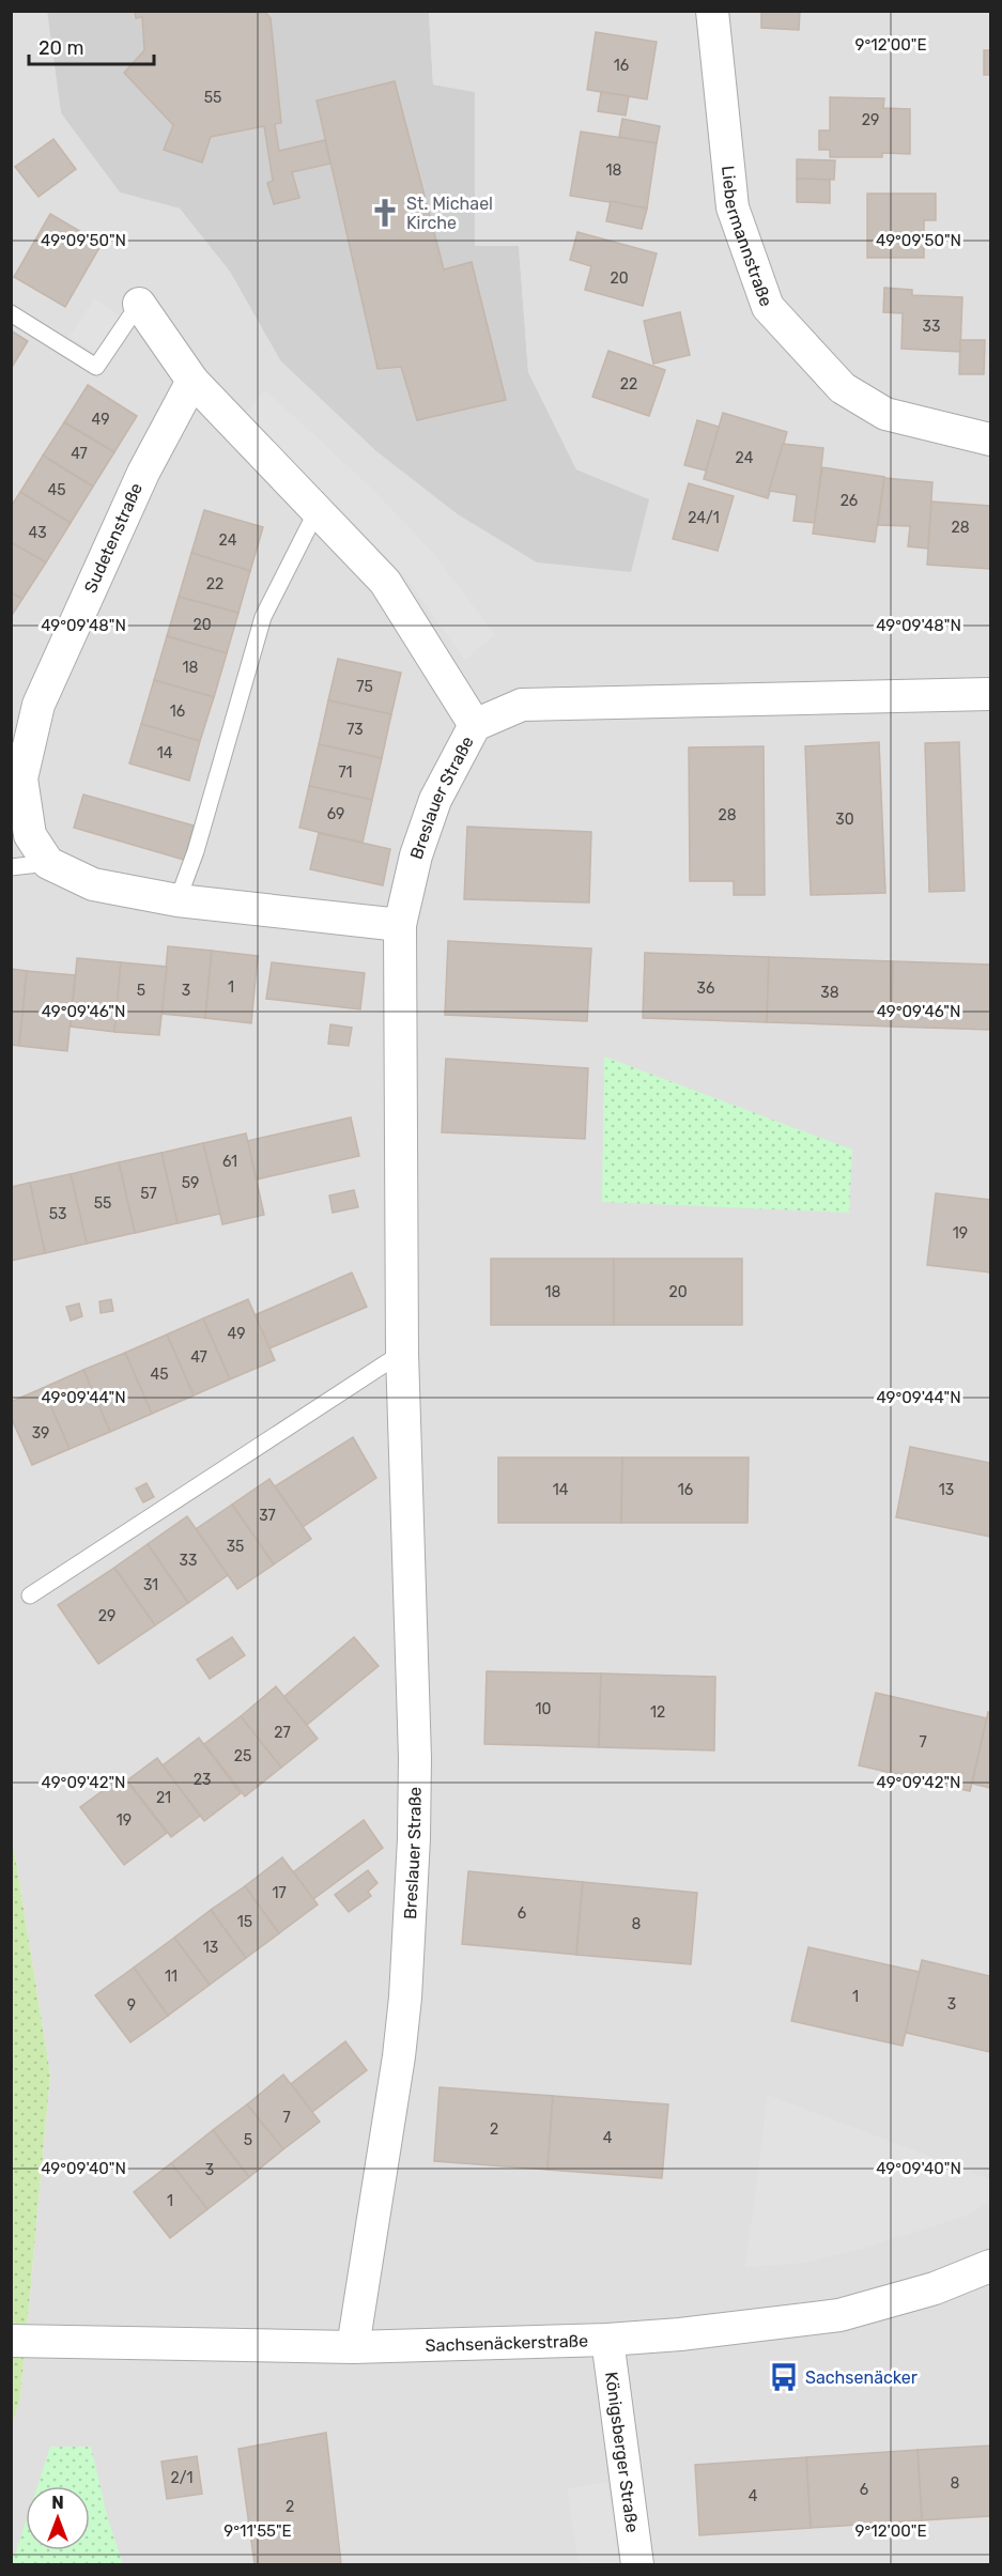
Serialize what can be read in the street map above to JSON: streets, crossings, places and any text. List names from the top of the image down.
{
  "streets": {
    "street": [
      "Liebermannstraße",
      "Sudetenstraße",
      "Breslauer Straße",
      "Sachsenäckerstraße",
      "Königsberger Straße"
    ]
  },
  "crossings": [
    ["Breslauer Straße", "Sachsenäckerstraße"],
    ["Sachsenäckerstraße", "Königsberger Straße"]
  ],
  "places": {
    "church": ["St. Michael Kirche"],
    "bus stop": ["Sachsenäcker"]
  },
  "house_numbers": [
    "16",
    "55",
    "29",
    "18",
    "20",
    "33",
    "22",
    "49",
    "47",
    "24",
    "45",
    "26",
    "24/1",
    "28",
    "43",
    "24",
    "22",
    "20",
    "18",
    "75",
    "16",
    "73",
    "14",
    "71",
    "69",
    "28",
    "30",
    "1",
    "36",
    "5",
    "3",
    "38",
    "61",
    "59",
    "57",
    "55",
    "53",
    "19",
    "18",
    "20",
    "49",
    "47",
    "45",
    "39",
    "14",
    "16",
    "13",
    "37",
    "35",
    "33",
    "31",
    "29",
    "10",
    "12",
    "27",
    "7",
    "25",
    "23",
    "21",
    "19",
    "17",
    "6",
    "15",
    "8",
    "13",
    "11",
    "1",
    "3",
    "9",
    "7",
    "2",
    "4",
    "5",
    "3",
    "1",
    "2/1",
    "8",
    "6",
    "4",
    "2"
  ],
  "scale_bar": "20 m",
  "north": "top",
  "coordinates": [
    "9°12'00\"E",
    "49°09'50\"N",
    "49°09'48\"N",
    "49°09'46\"N",
    "49°09'44\"N",
    "49°09'42\"N",
    "49°09'40\"N",
    "9°11'55\"E"
  ]
}
